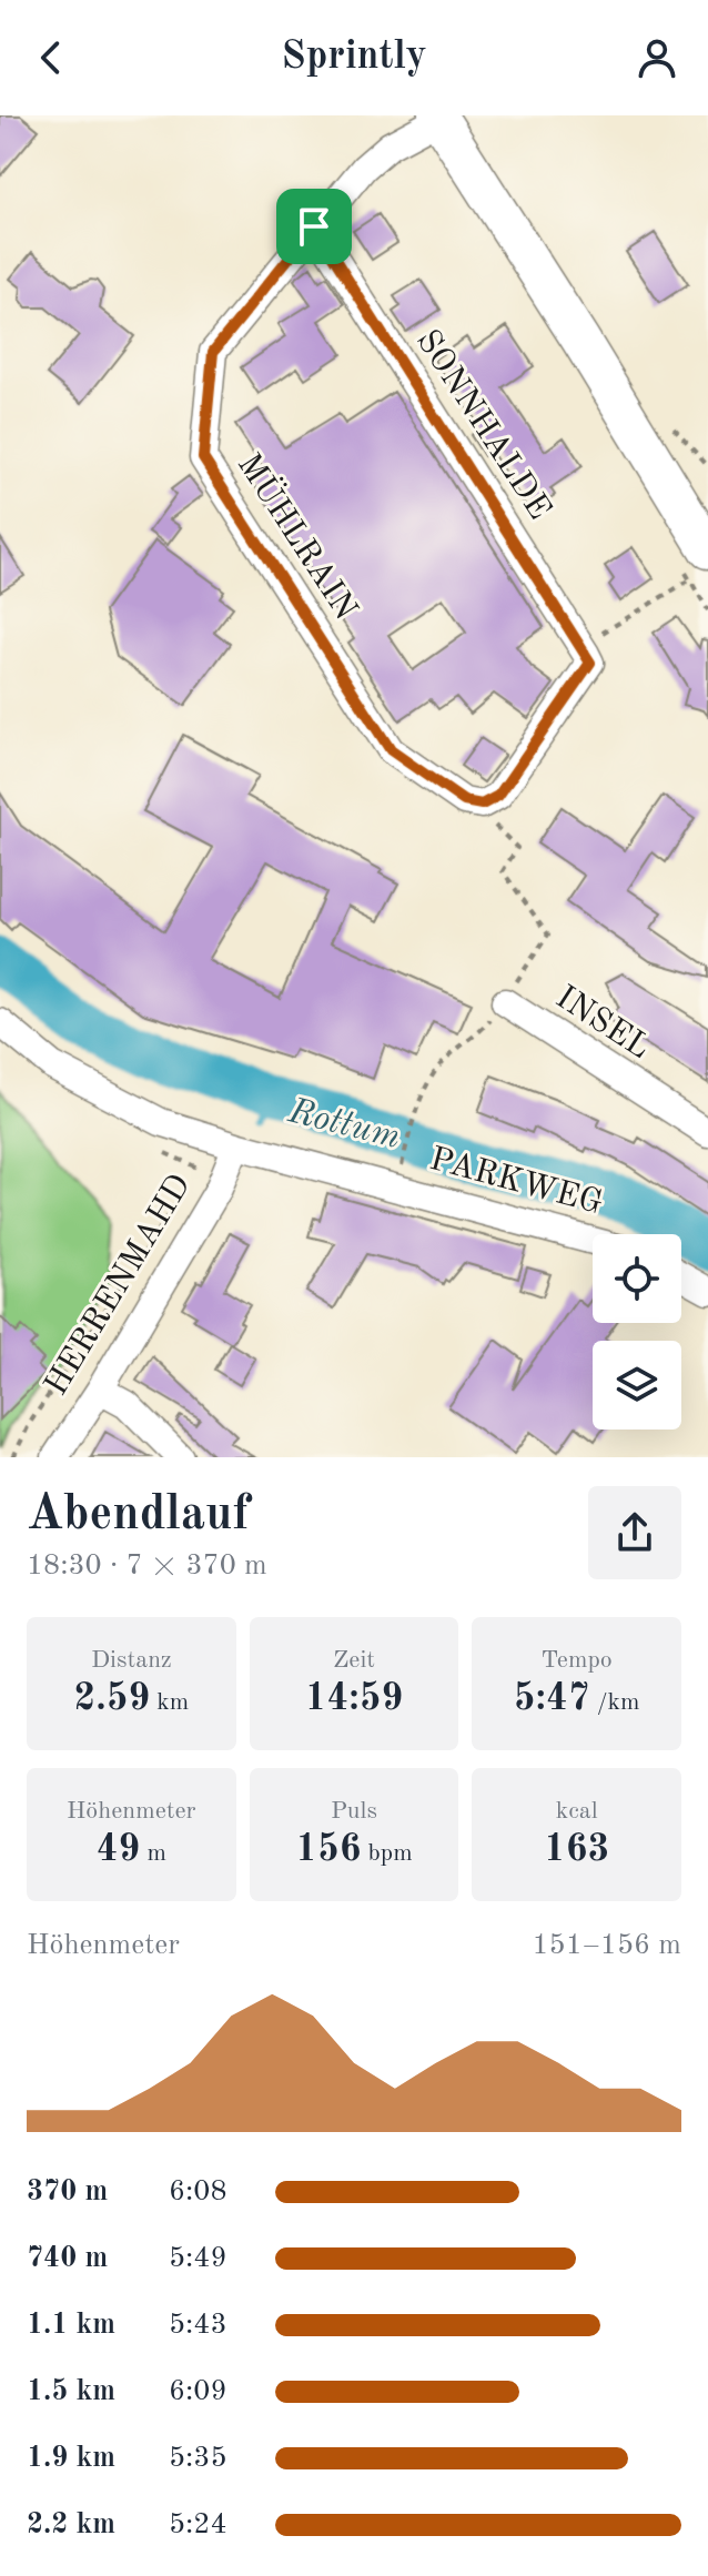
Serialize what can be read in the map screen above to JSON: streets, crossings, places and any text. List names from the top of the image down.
{
  "streets": {
    "street": [
      "SONNHALDE",
      "MÜHLRAIN",
      "INSEL",
      "PARKWEG",
      "HERRENMAHD"
    ]
  },
  "crossings": [
    ["SONNHALDE", "MÜHLRAIN"],
    ["PARKWEG", "HERRENMAHD"]
  ],
  "water": ["Rottum"],
  "page": {
    "header": "Sprintly",
    "heading": ["Abendlauf", "18:30 · 7 × 370 m"],
    "stats": [
      ["Distanz", "2.59 km"],
      ["Zeit", "14:59"],
      ["Tempo", "5:47 /km"],
      ["Höhenmeter", "49 m"],
      ["Puls", "156 bpm"],
      ["kcal", "163"]
    ],
    "chart": ["Höhenmeter", "151–156 m"],
    "list": [
      {
        "name": "370 m",
        "note": "6:08"
      },
      {
        "name": "740 m",
        "note": "5:49"
      },
      {
        "name": "1.1 km",
        "note": "5:43"
      },
      {
        "name": "1.5 km",
        "note": "6:09"
      },
      {
        "name": "1.9 km",
        "note": "5:35"
      },
      {
        "name": "2.2 km",
        "note": "5:24"
      }
    ]
  }
}
